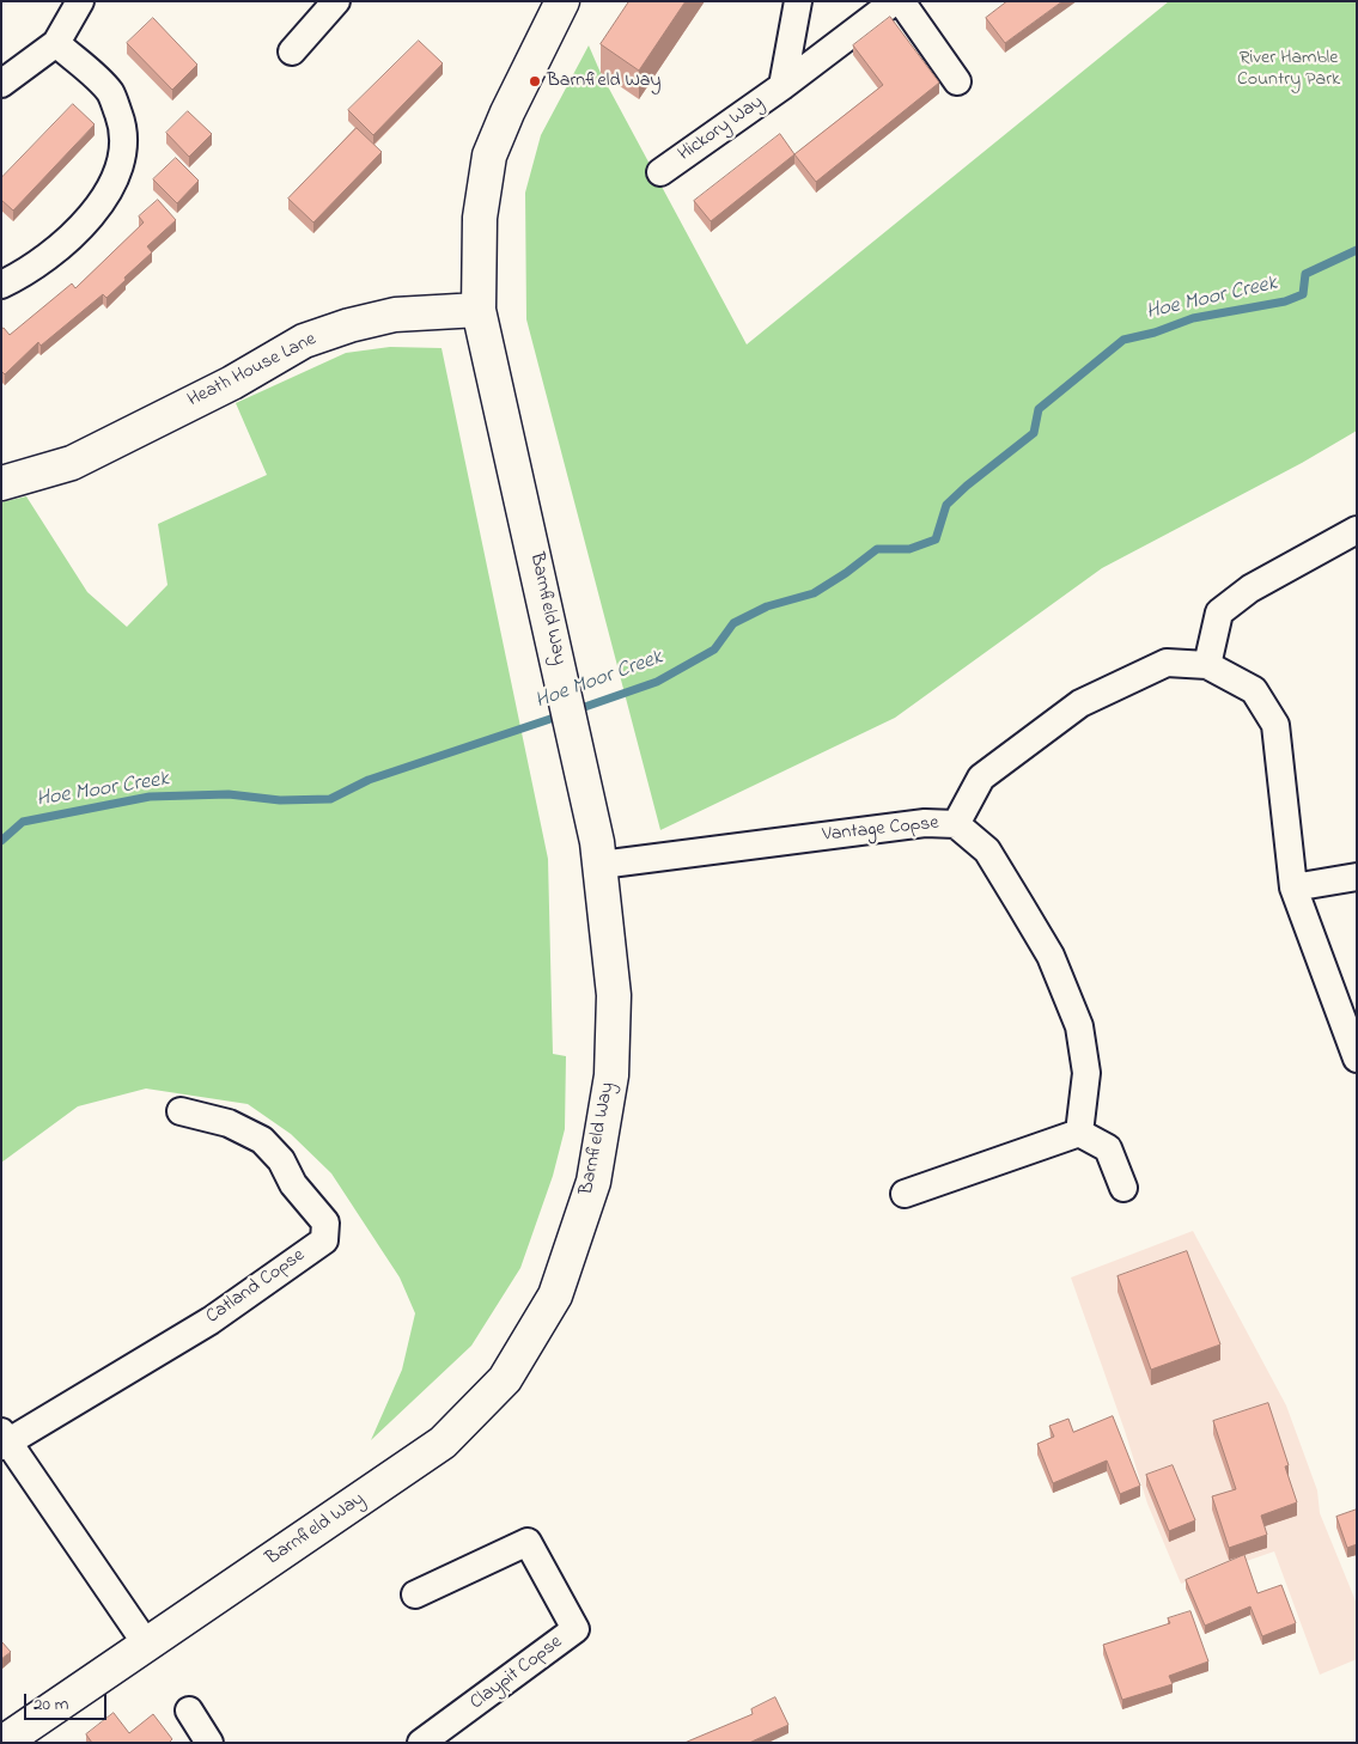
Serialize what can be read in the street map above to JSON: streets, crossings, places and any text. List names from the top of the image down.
{
  "streets": {
    "street": [
      "Hickory Way",
      "Heath House Lane",
      "Barnfield Way",
      "Vantage Copse",
      "Catland Copse",
      "Claypit Copse"
    ]
  },
  "crossings": [
    ["Heath House Lane", "Barnfield Way"],
    ["Barnfield Way", "Vantage Copse"],
    ["Barnfield Way", "Catland Copse"]
  ],
  "water": ["Hoe Moor Creek"],
  "parks": ["River Hamble Country Park"],
  "places": ["Barnfield Way"],
  "scale_bar": "20 m"
}
